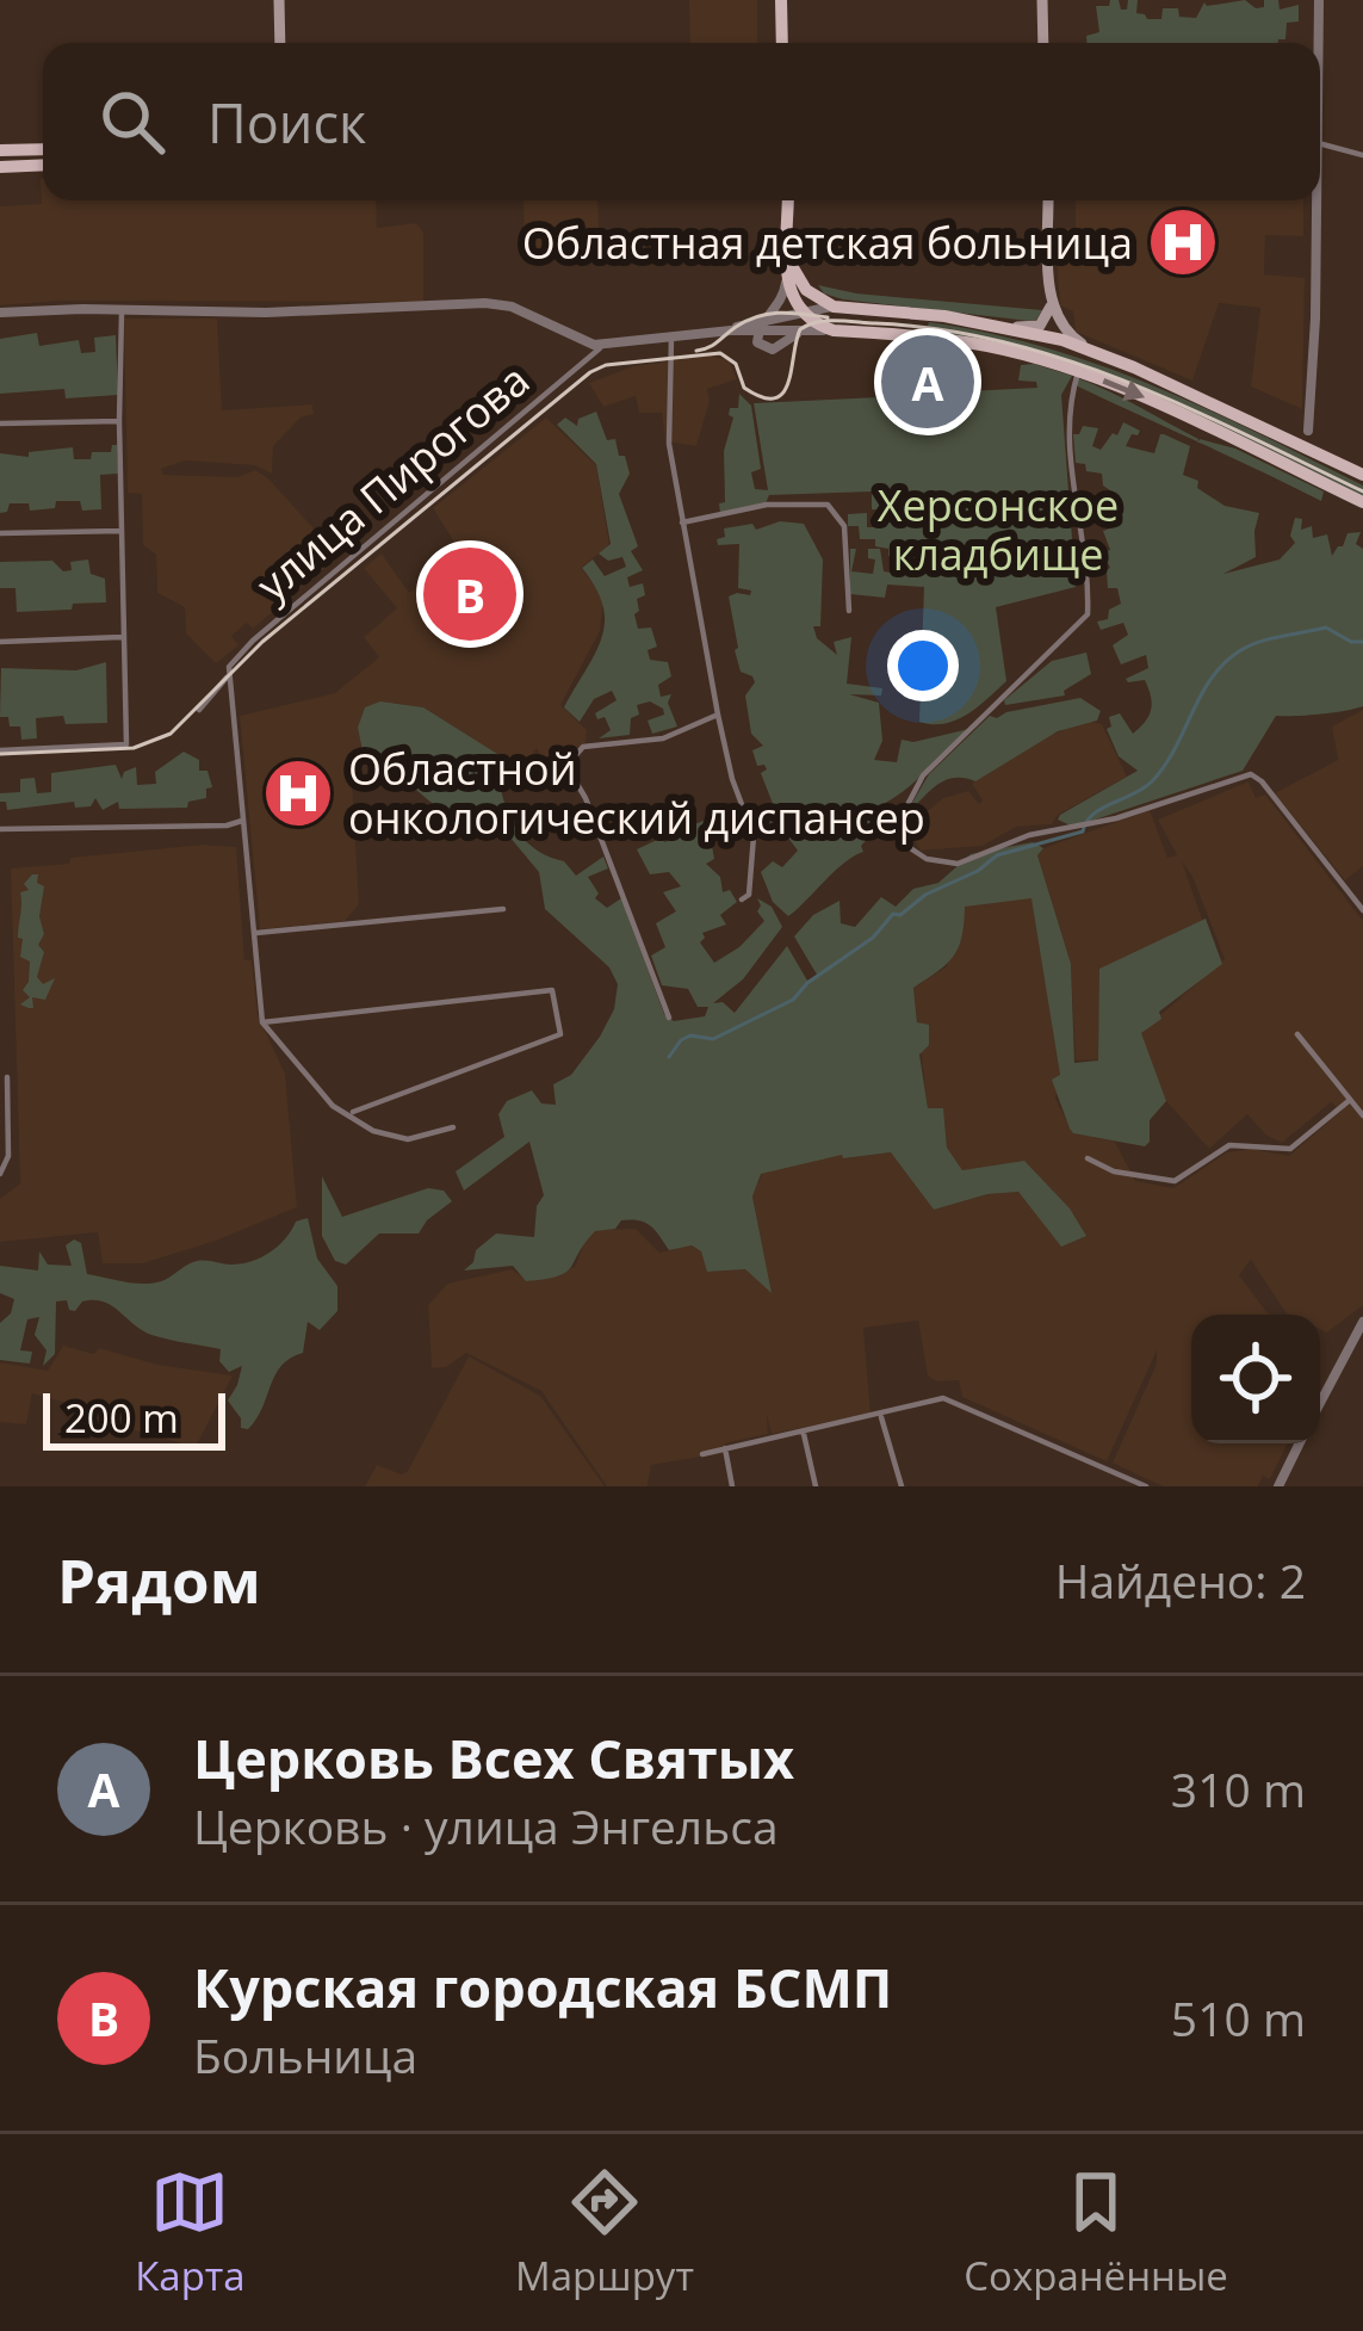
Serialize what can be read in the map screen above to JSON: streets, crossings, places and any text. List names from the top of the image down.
{
  "streets": {
    "street": ["улица Пирогова"]
  },
  "parks": ["Херсонское кладбище"],
  "places": {
    "hospital": ["Областная детская больница", "Областной онкологический диспансер"]
  },
  "scale_bar": "200 m",
  "page": {
    "search": "Поиск",
    "pins": ["A", "B"],
    "scale": "200 m",
    "heading": ["Рядом", "Найдено: 2"],
    "list": [
      {
        "mark": "A",
        "name": "Церковь Всех Святых",
        "note": "Церковь · улица Энгельса",
        "value": "310 m"
      },
      {
        "mark": "B",
        "name": "Курская городская БСМП",
        "note": "Больница",
        "value": "510 m"
      }
    ],
    "nav": ["Карта", "Маршрут", "Сохранённые"]
  }
}
